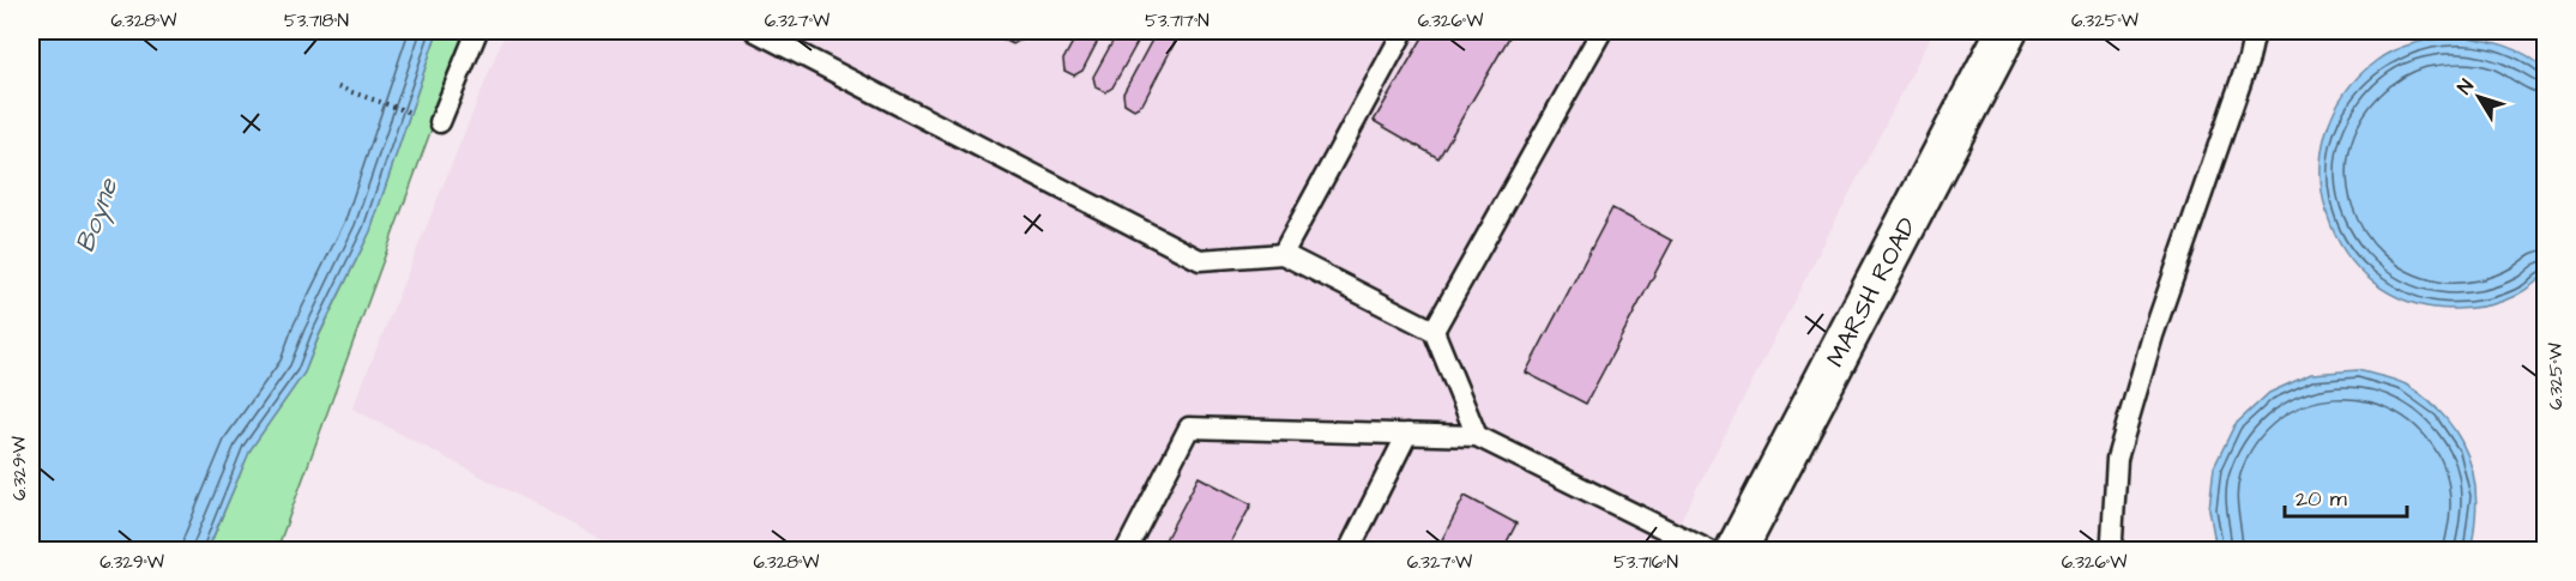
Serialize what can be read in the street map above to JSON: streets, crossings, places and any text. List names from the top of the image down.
{
  "streets": {
    "main road": ["MARSH ROAD"]
  },
  "water": ["Boyne"],
  "scale_bar": "20 m",
  "north": "top left",
  "coordinates": [
    "6.328°W",
    "53.718°N",
    "6.327°W",
    "53.717°N",
    "6.326°W",
    "6.325°W",
    "6.329°W",
    "53.716°N"
  ]
}
